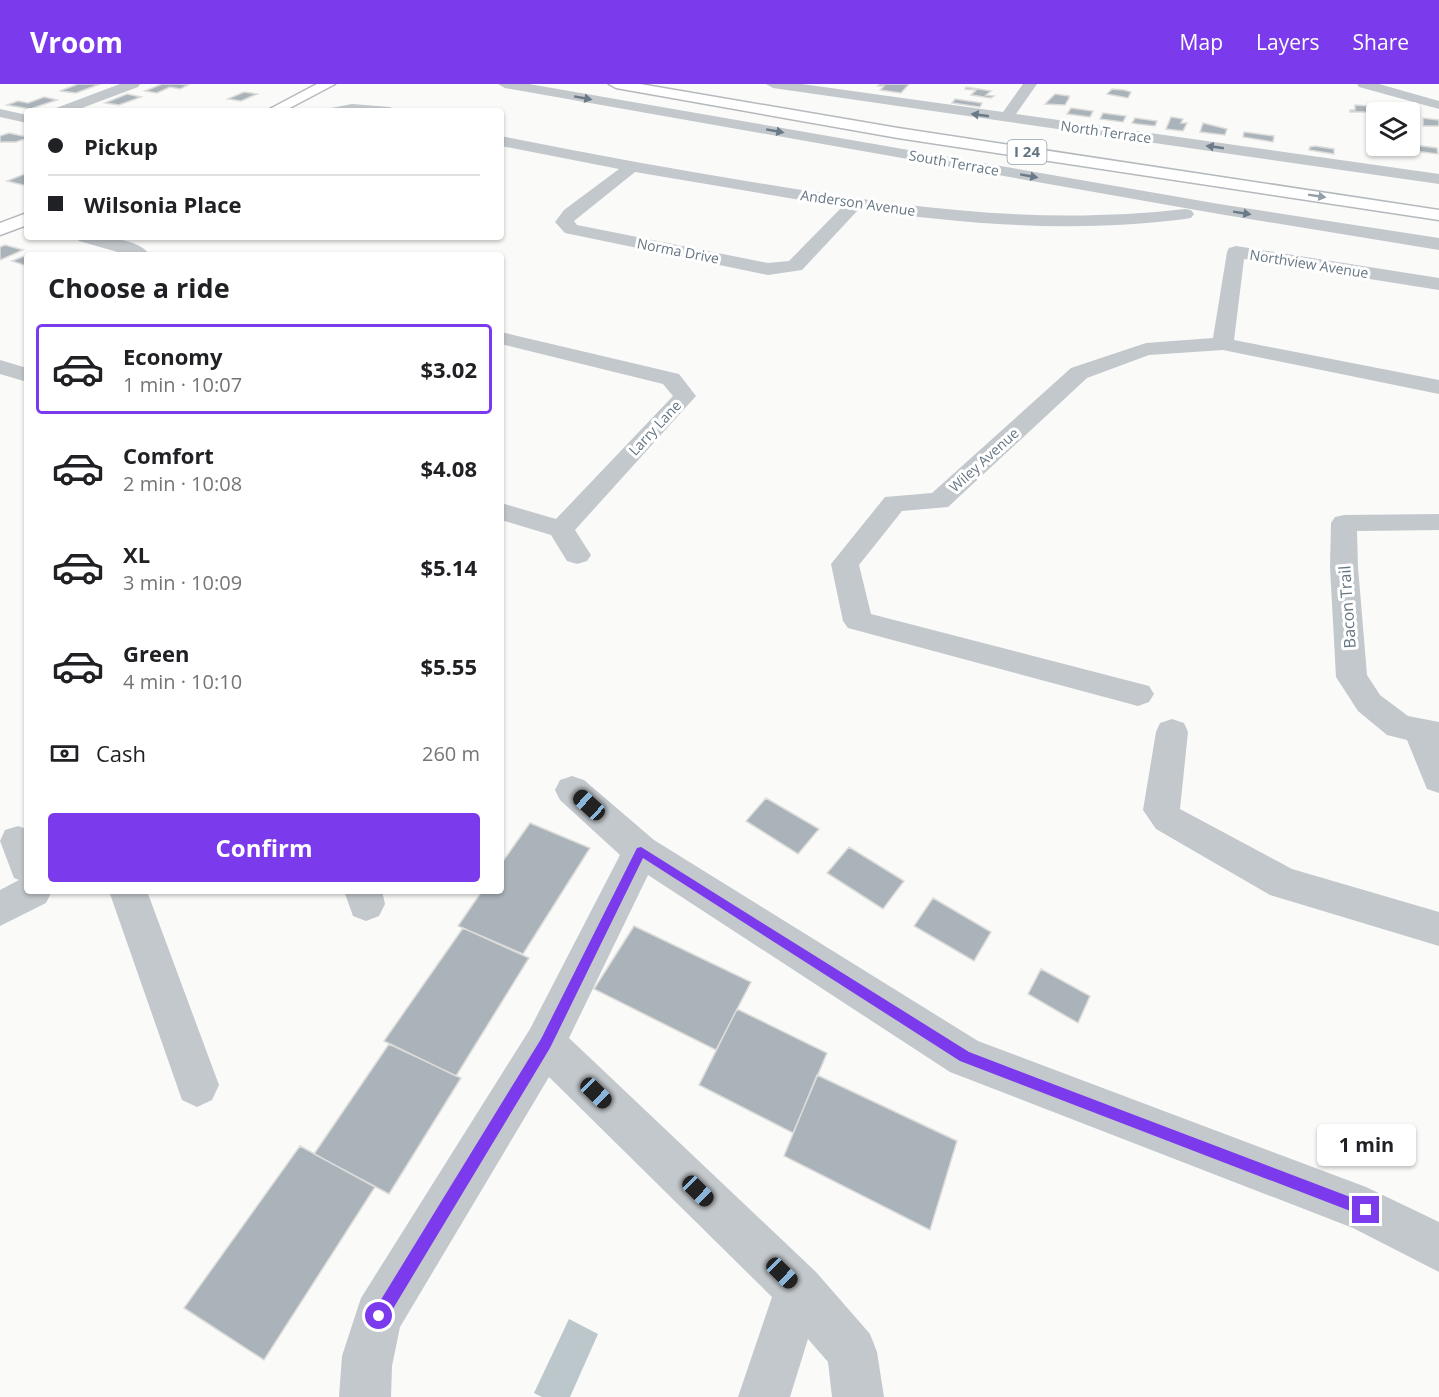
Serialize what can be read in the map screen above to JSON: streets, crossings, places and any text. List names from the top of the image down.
{
  "streets": {
    "main road": ["I 24"],
    "street": [
      "North Terrace",
      "South Terrace",
      "Anderson Avenue",
      "Norma Drive",
      "Northview Avenue",
      "Larry Lane",
      "Wiley Avenue",
      "Bacon Trail"
    ]
  },
  "crossings": [
    ["South Terrace", "Anderson Avenue"],
    ["Anderson Avenue", "Norma Drive"],
    ["Northview Avenue", "Wiley Avenue"]
  ],
  "one_way": ["North Terrace", "South Terrace"],
  "page": {
    "header": "Vroom",
    "nav": ["Map", "Layers", "Share"],
    "banner": ["Pickup", "Wilsonia Place"],
    "heading": "Choose a ride",
    "list": [
      {
        "name": "Economy",
        "note": "1 min · 10:07",
        "value": "$3.02"
      },
      {
        "name": "Comfort",
        "note": "2 min · 10:08",
        "value": "$4.08"
      },
      {
        "name": "XL",
        "note": "3 min · 10:09",
        "value": "$5.14"
      },
      {
        "name": "Green",
        "note": "4 min · 10:10",
        "value": "$5.55"
      }
    ],
    "pay": ["Cash", "260 m"],
    "buttons": "Confirm",
    "bubble": "1 min"
  }
}
